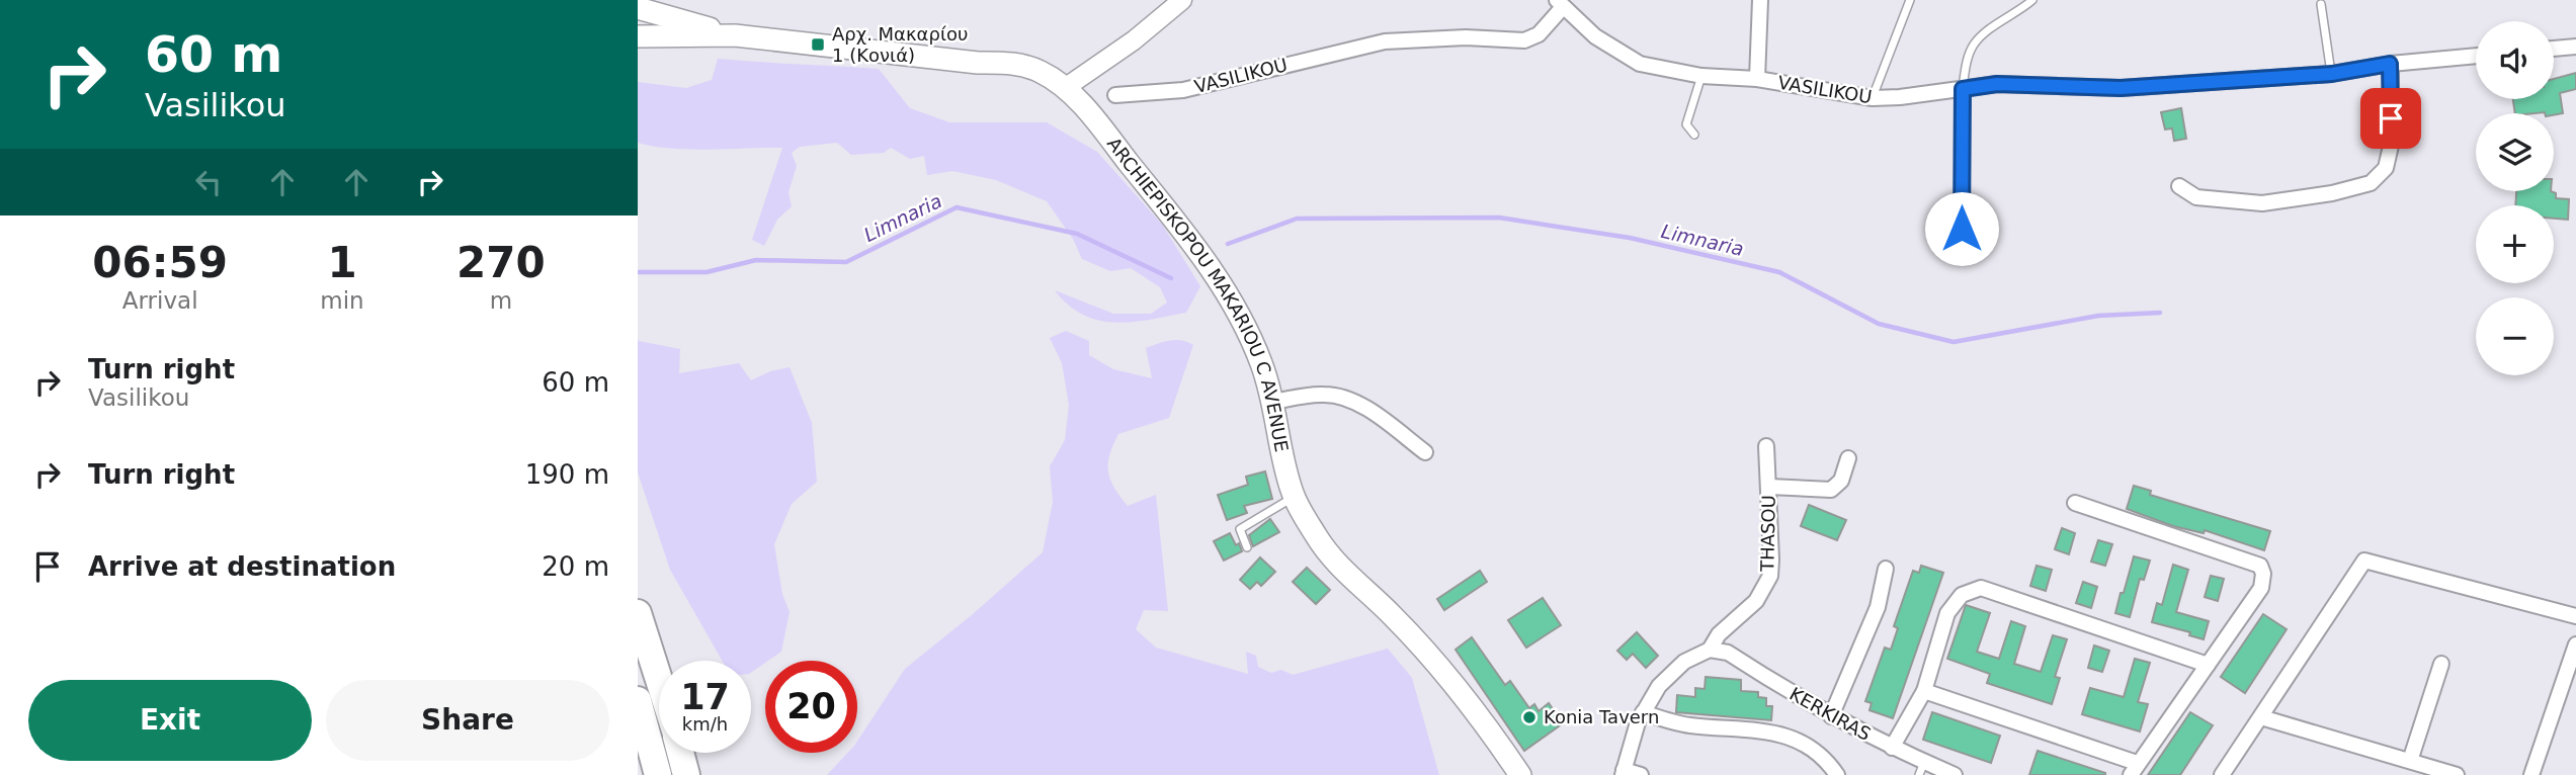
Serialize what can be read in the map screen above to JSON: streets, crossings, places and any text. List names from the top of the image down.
{
  "streets": {
    "main road": ["ARCHIEPISKOPOU MAKARIOU C AVENUE"],
    "street": ["VASILIKOU", "THASOU", "KERKIRAS"]
  },
  "crossings": [
    ["THASOU", "KERKIRAS"]
  ],
  "water": ["Limnaria"],
  "places": {
    "transit": ["Αρχ. Μακαρίου 1 (Κονιά)"],
    "other": ["Konia Tavern"]
  },
  "page": {
    "turn": ["60 m", "Vasilikou"],
    "map_buttons": ["+", "−"],
    "eta": [
      "06:59",
      "Arrival",
      "1",
      "min",
      "270",
      "m"
    ],
    "list": [
      {
        "name": "Turn right",
        "note": "Vasilikou",
        "value": "60 m"
      },
      {
        "name": "Turn right",
        "value": "190 m"
      },
      {
        "name": "Arrive at destination",
        "value": "20 m"
      }
    ],
    "speed": "17 km/h",
    "limit": "20",
    "buttons": ["Exit", "Share"]
  }
}
